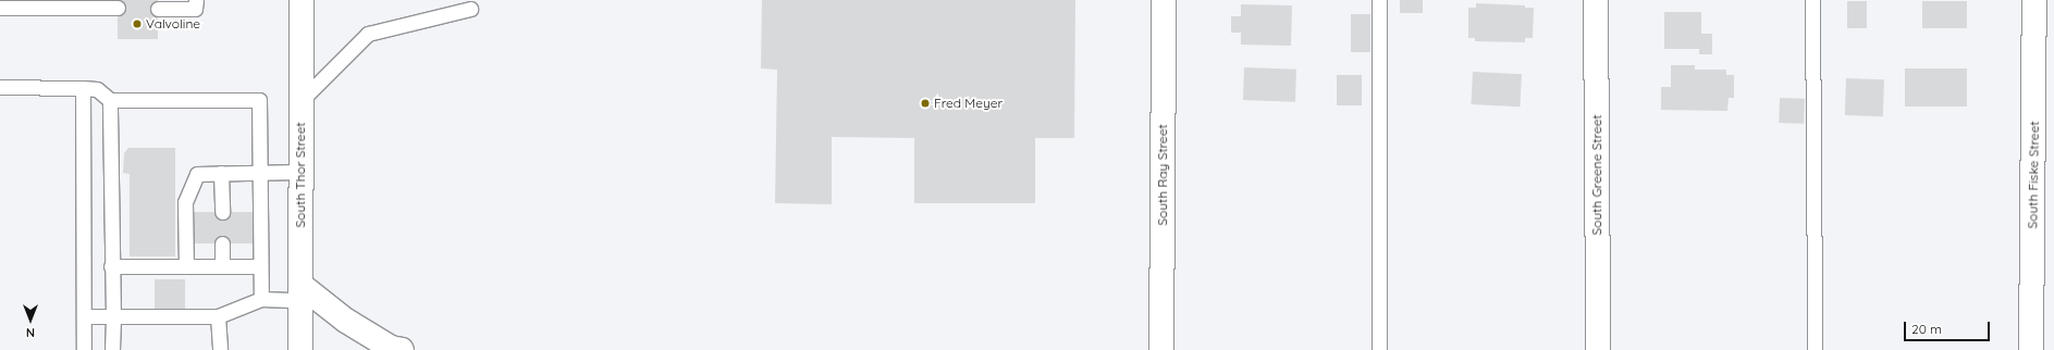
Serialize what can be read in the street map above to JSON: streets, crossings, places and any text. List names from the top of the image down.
{
  "streets": {
    "street": [
      "South Thor Street",
      "South Ray Street",
      "South Greene Street",
      "South Fiske Street"
    ]
  },
  "places": ["Valvoline", "Fred Meyer"],
  "scale_bar": "20 m",
  "north": "bottom"
}
